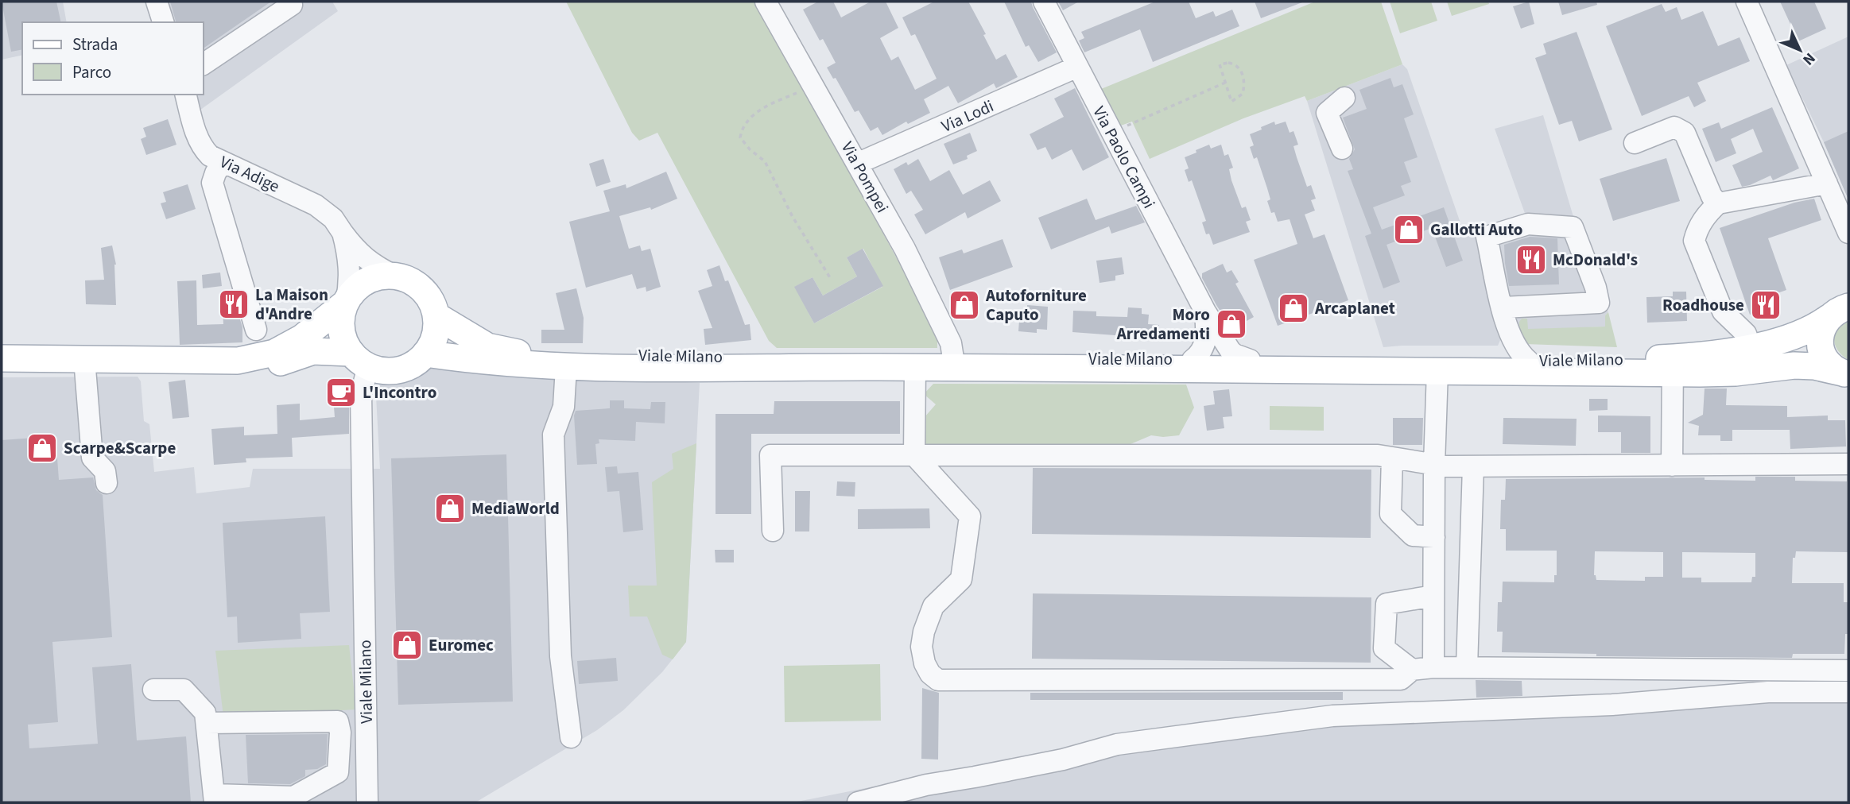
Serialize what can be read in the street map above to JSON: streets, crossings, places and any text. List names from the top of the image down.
{
  "streets": {
    "main road": ["Viale Milano"],
    "street": [
      "Via Lodi",
      "Via Paolo Campi",
      "Via Adige",
      "Via Pompei"
    ]
  },
  "crossings": [
    ["Via Lodi", "Via Paolo Campi"],
    ["Via Lodi", "Via Pompei"],
    ["Via Paolo Campi", "Viale Milano"],
    ["Via Adige", "Viale Milano"],
    ["Via Pompei", "Viale Milano"]
  ],
  "places": {
    "shop": [
      "Gallotti Auto",
      "Autoforniture Caputo",
      "Arcaplanet",
      "Moro Arredamenti",
      "Scarpe&Scarpe",
      "MediaWorld",
      "Euromec"
    ],
    "restaurant": ["McDonald's", "La Maison d'Andre", "Roadhouse"],
    "cafe": ["L'Incontro"]
  },
  "legend": ["Strada", "Parco"],
  "north": "bottom right"
}
